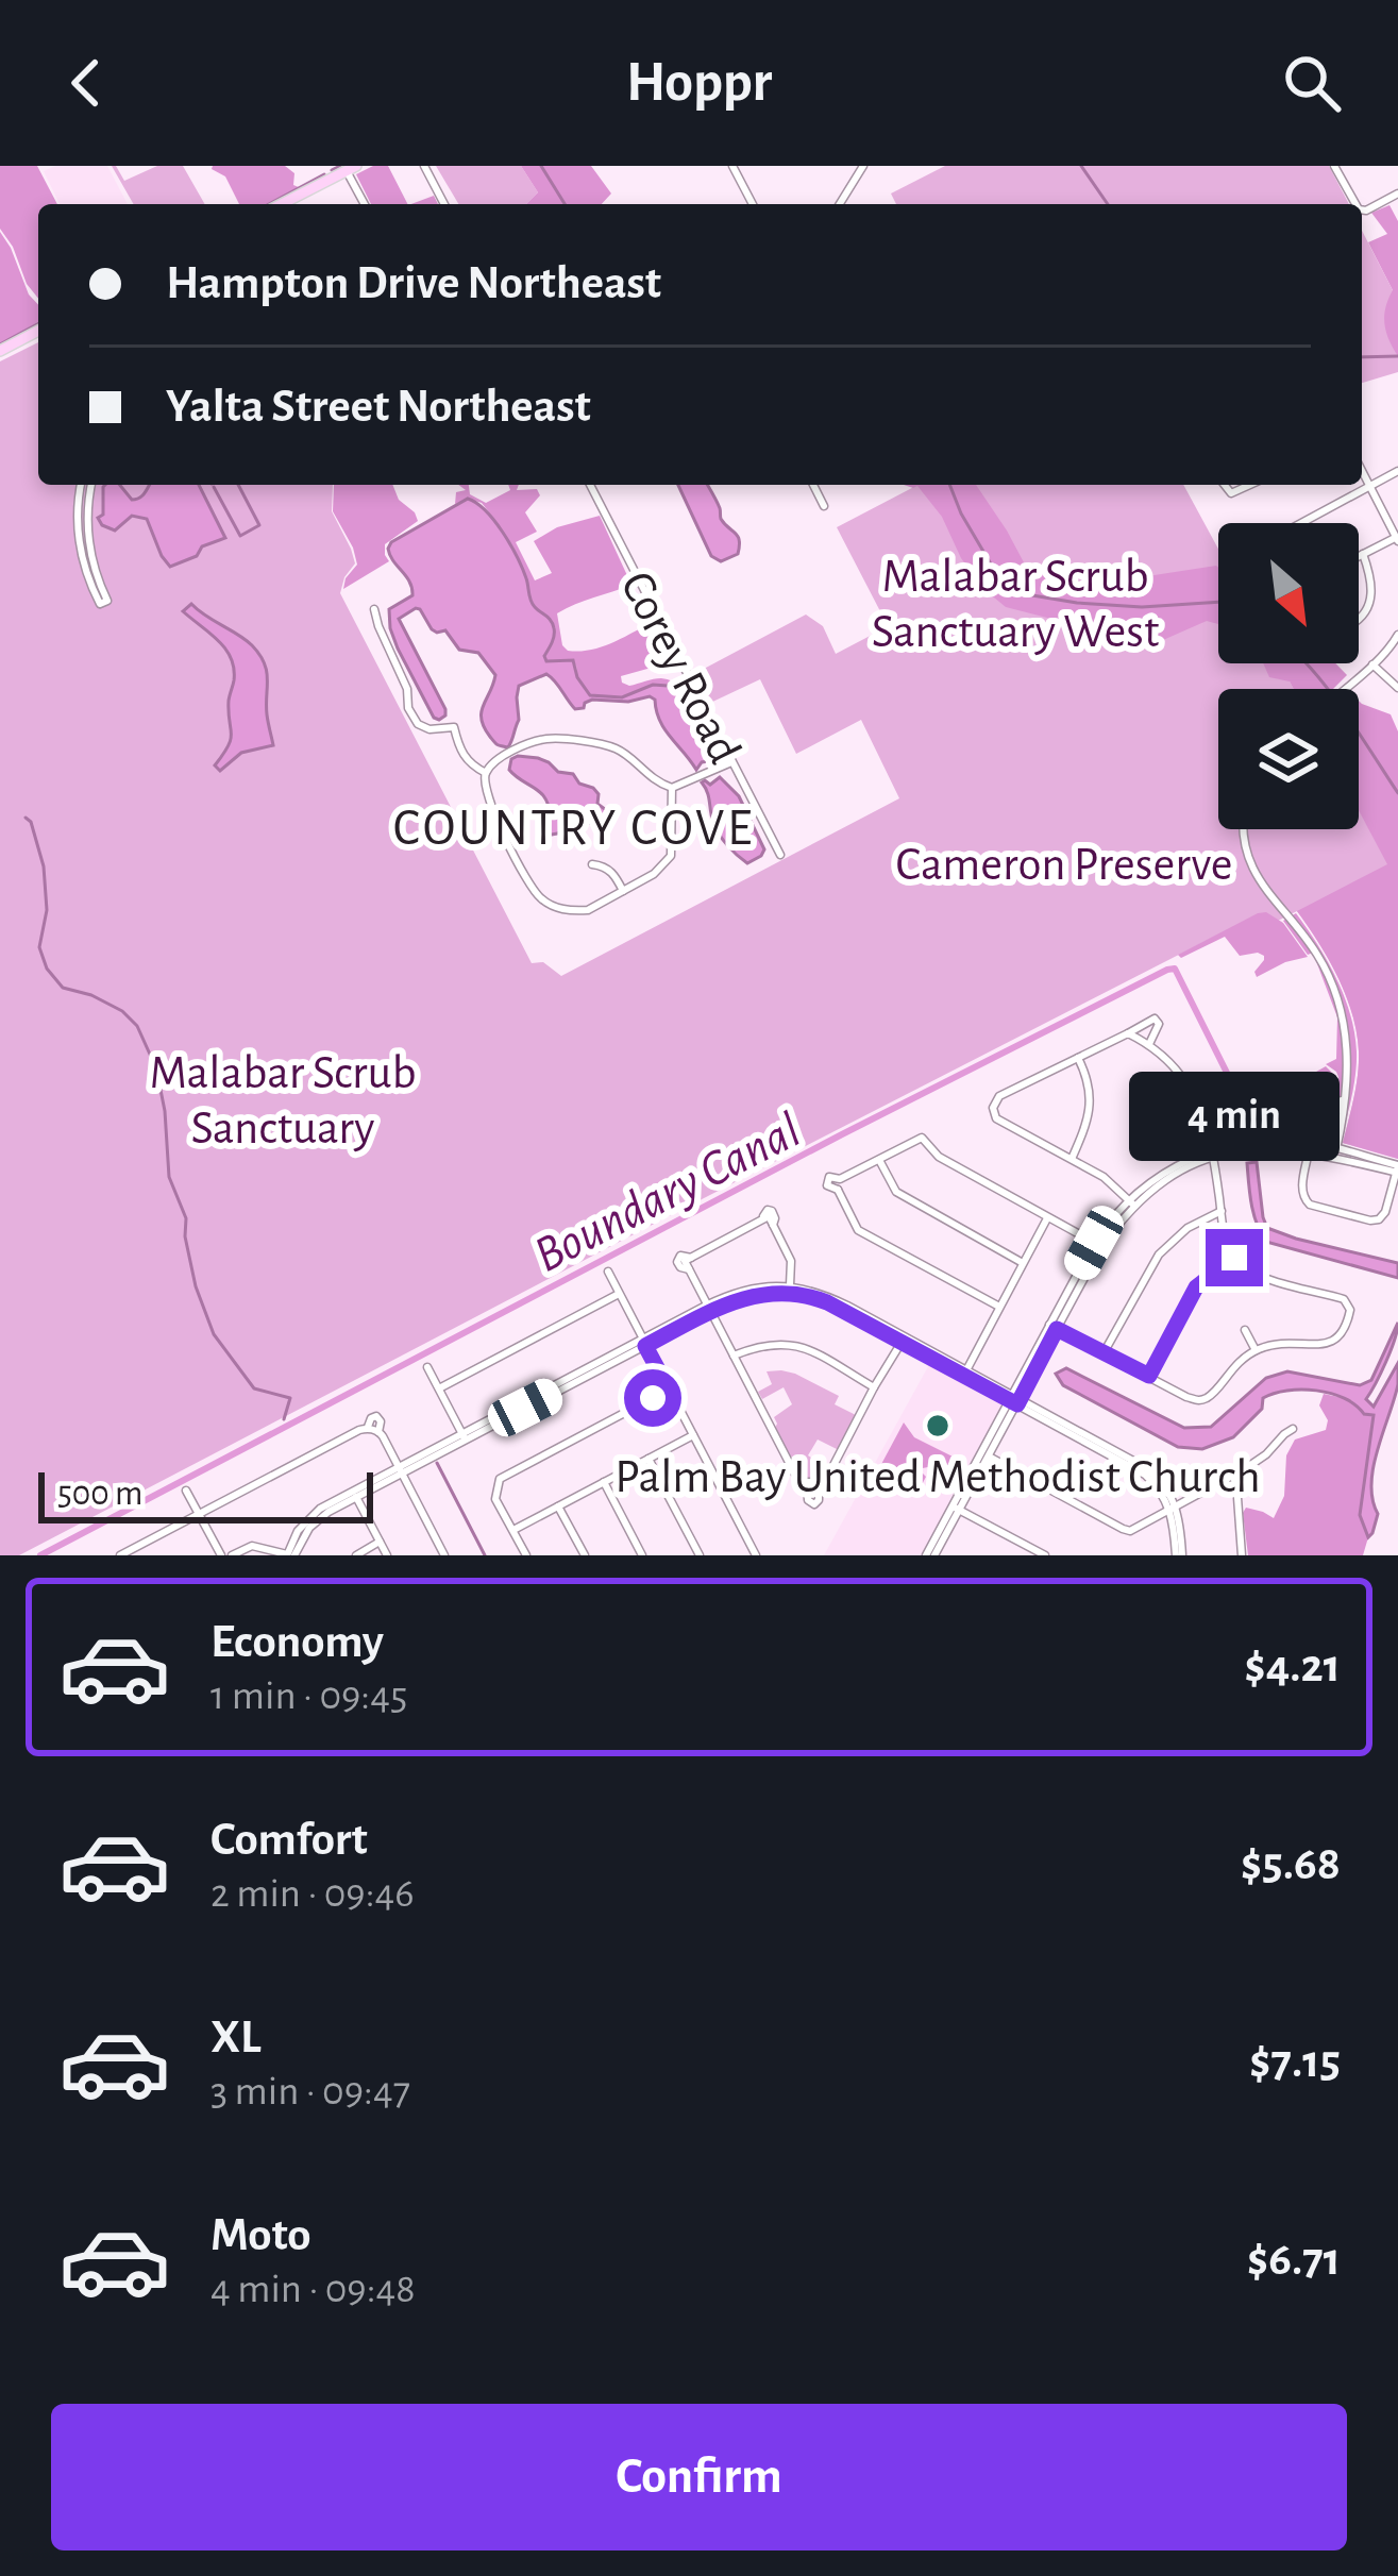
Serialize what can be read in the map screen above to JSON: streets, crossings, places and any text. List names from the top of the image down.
{
  "streets": {
    "street": ["Corey Road"]
  },
  "districts": ["COUNTRY COVE"],
  "water": ["Boundary Canal"],
  "parks": ["Malabar Scrub Sanctuary West", "Cameron Preserve", "Malabar Scrub Sanctuary"],
  "places": ["Palm Bay United Methodist Church"],
  "scale_bar": "500 m",
  "north": "bottom right",
  "page": {
    "header": "Hoppr",
    "banner": ["Hampton Drive Northeast", "Yalta Street Northeast"],
    "bubble": "4 min",
    "scale": "500 m",
    "list": [
      {
        "name": "Economy",
        "note": "1 min · 09:45",
        "value": "$4.21"
      },
      {
        "name": "Comfort",
        "note": "2 min · 09:46",
        "value": "$5.68"
      },
      {
        "name": "XL",
        "note": "3 min · 09:47",
        "value": "$7.15"
      },
      {
        "name": "Moto",
        "note": "4 min · 09:48",
        "value": "$6.71"
      }
    ],
    "buttons": "Confirm"
  }
}
